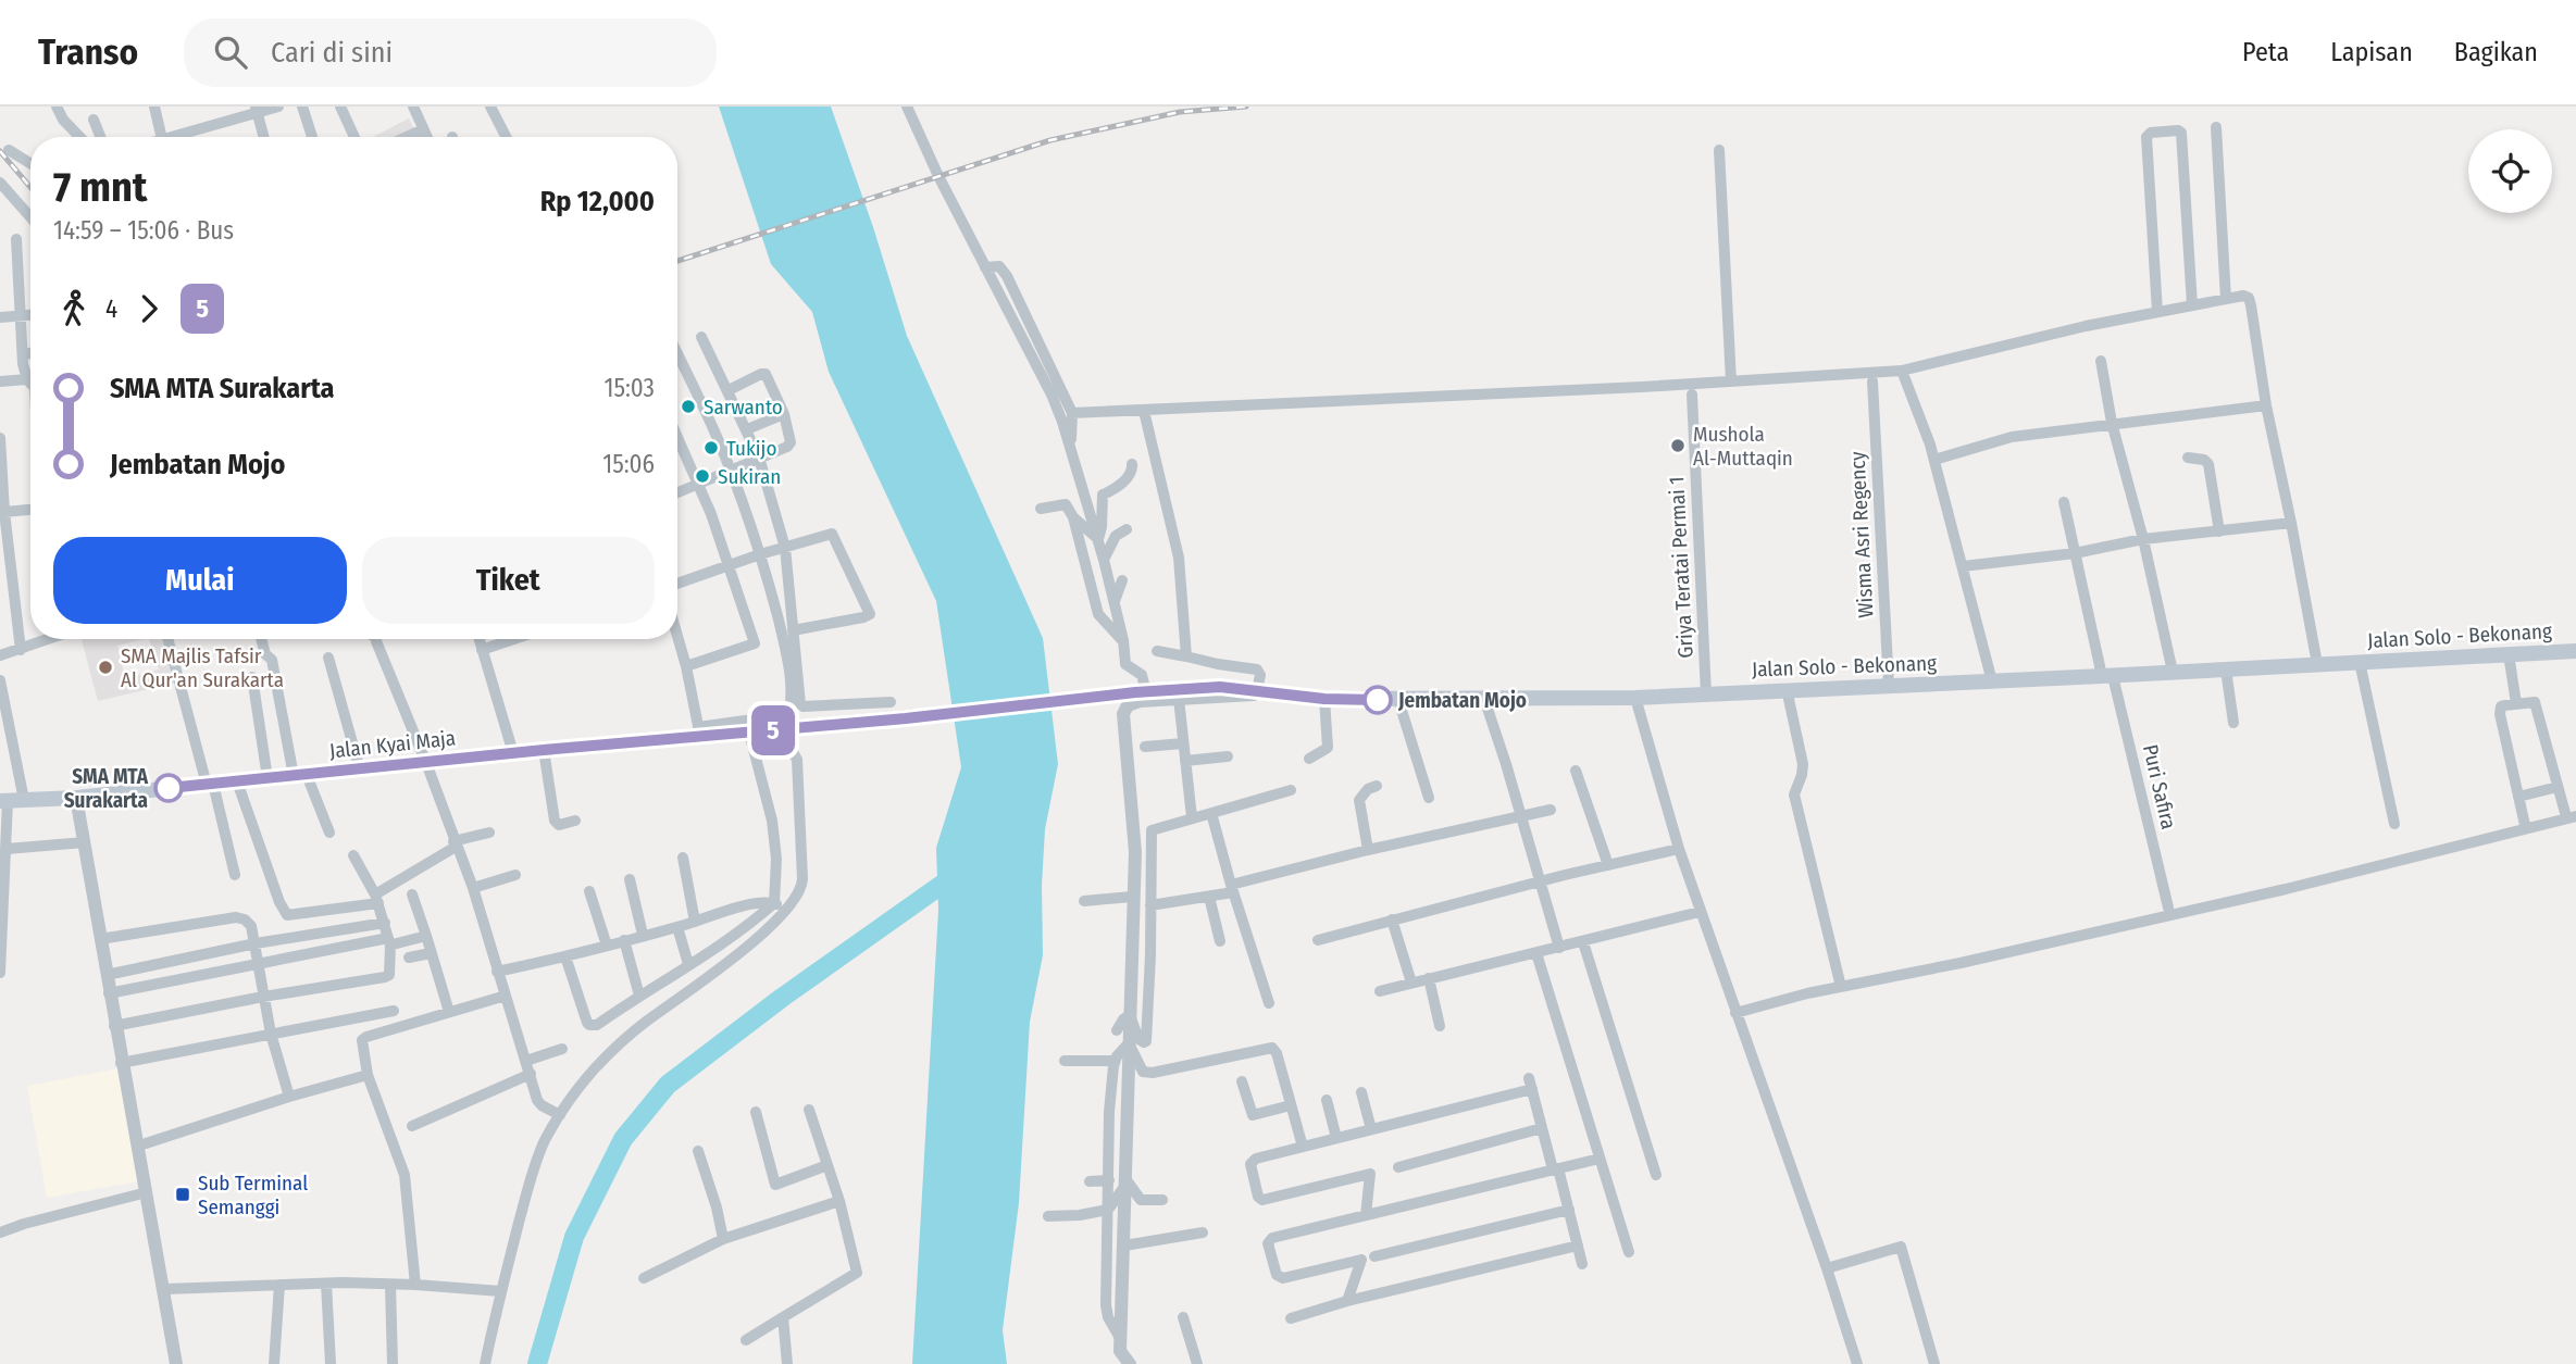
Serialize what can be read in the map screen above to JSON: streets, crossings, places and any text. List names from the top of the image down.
{
  "streets": {
    "main road": ["Jalan Solo - Bekonang", "Jalan Kyai Maja"],
    "street": ["Wisma Asri Regency", "Griya Teratai Permai 1", "Puri Safira"]
  },
  "crossings": [
    ["Wisma Asri Regency", "Jalan Solo - Bekonang"],
    ["Griya Teratai Permai 1", "Jalan Solo - Bekonang"],
    ["Jalan Solo - Bekonang", "Jalan Kyai Maja"],
    ["Jalan Solo - Bekonang", "Puri Safira"]
  ],
  "places": {
    "other": [
      "Sarwanto",
      "Mushola Al-Muttaqin",
      "Tukijo",
      "Sukiran",
      "SMA Majlis Tafsir Al Qur'an Surakarta",
      "Jembatan Mojo",
      "SMA MTA Surakarta"
    ],
    "transit": ["Sub Terminal Semanggi"]
  },
  "lines": ["bus line 5"],
  "page": {
    "header": "Transo",
    "search": "Cari di sini",
    "nav": ["Peta", "Lapisan", "Bagikan"],
    "on_map": "5",
    "heading": ["7 mnt", "14:59 – 15:06 · Bus", "Rp 12,000"],
    "legs": ["4", "5"],
    "list": [
      {
        "name": "SMA MTA Surakarta",
        "value": "15:03"
      },
      {
        "name": "Jembatan Mojo",
        "value": "15:06"
      }
    ],
    "buttons": ["Mulai", "Tiket"]
  }
}
